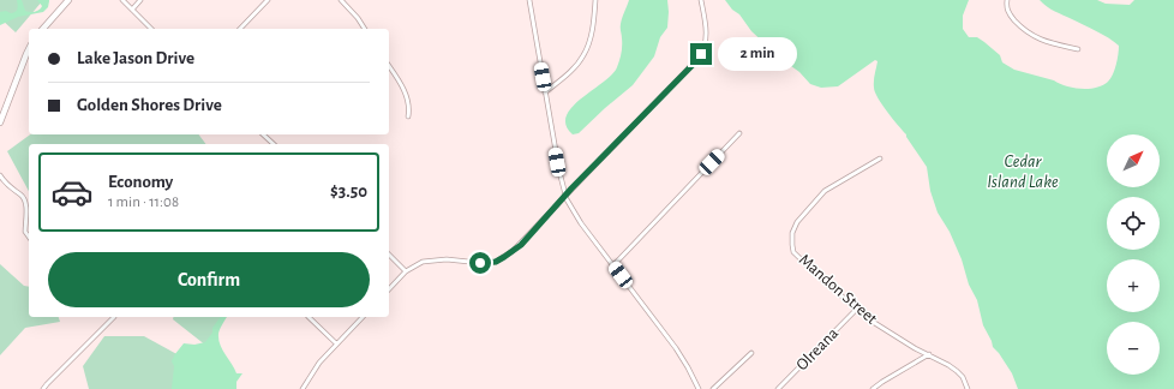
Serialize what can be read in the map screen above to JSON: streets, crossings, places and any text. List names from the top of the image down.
{
  "streets": {
    "street": ["Mandon Street", "Olreana"]
  },
  "crossings": [
    ["Mandon Street", "Olreana"]
  ],
  "water": ["Cedar Island Lake"],
  "north": "top right",
  "page": {
    "banner": ["Lake Jason Drive", "Golden Shores Drive"],
    "bubble": "2 min",
    "map_buttons": ["+", "−"],
    "list": [
      {
        "name": "Economy",
        "note": "1 min · 11:08",
        "value": "$3.50"
      }
    ],
    "buttons": "Confirm"
  }
}
